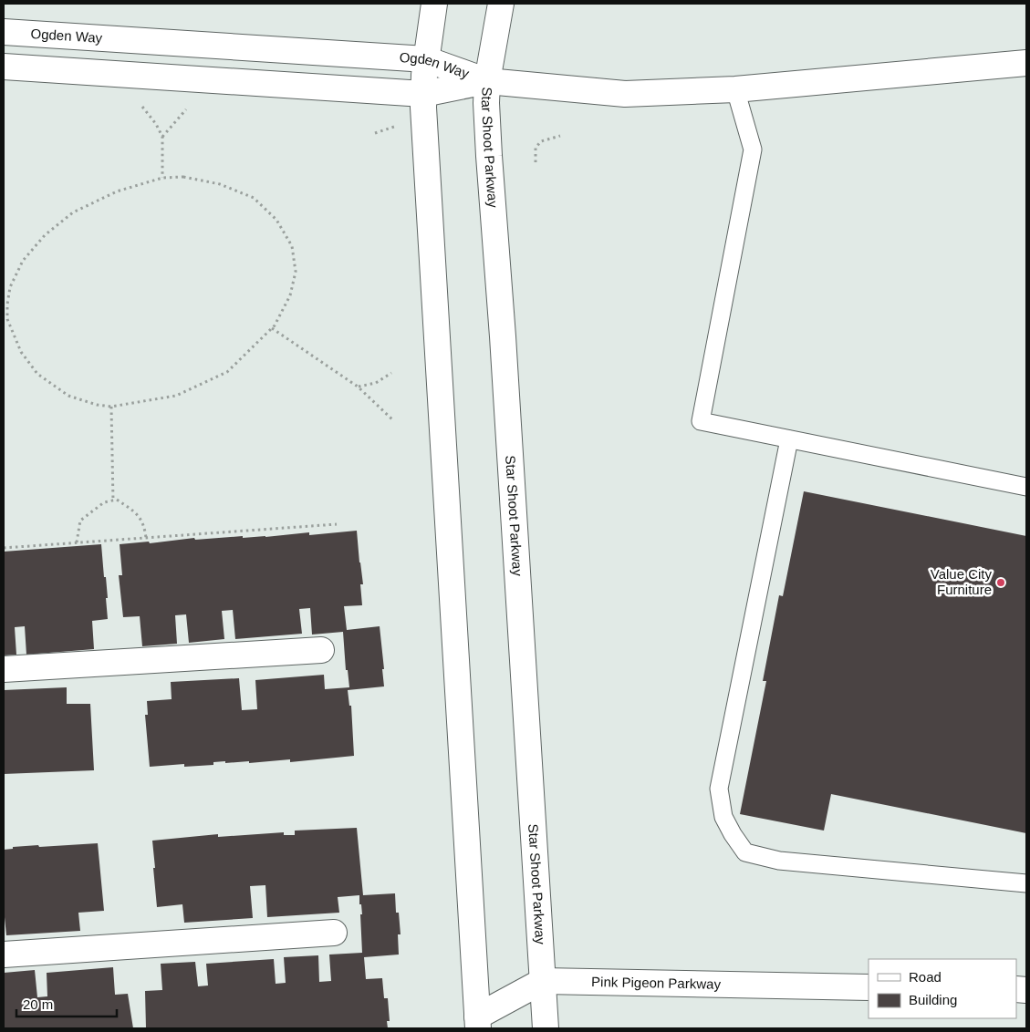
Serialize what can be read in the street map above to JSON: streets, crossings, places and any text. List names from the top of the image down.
{
  "streets": {
    "street": ["Ogden Way", "Star Shoot Parkway", "Pink Pigeon Parkway"]
  },
  "crossings": [
    ["Ogden Way", "Star Shoot Parkway"],
    ["Star Shoot Parkway", "Pink Pigeon Parkway"]
  ],
  "places": ["Value City Furniture"],
  "legend": ["Road", "Building"],
  "scale_bar": "20 m"
}
